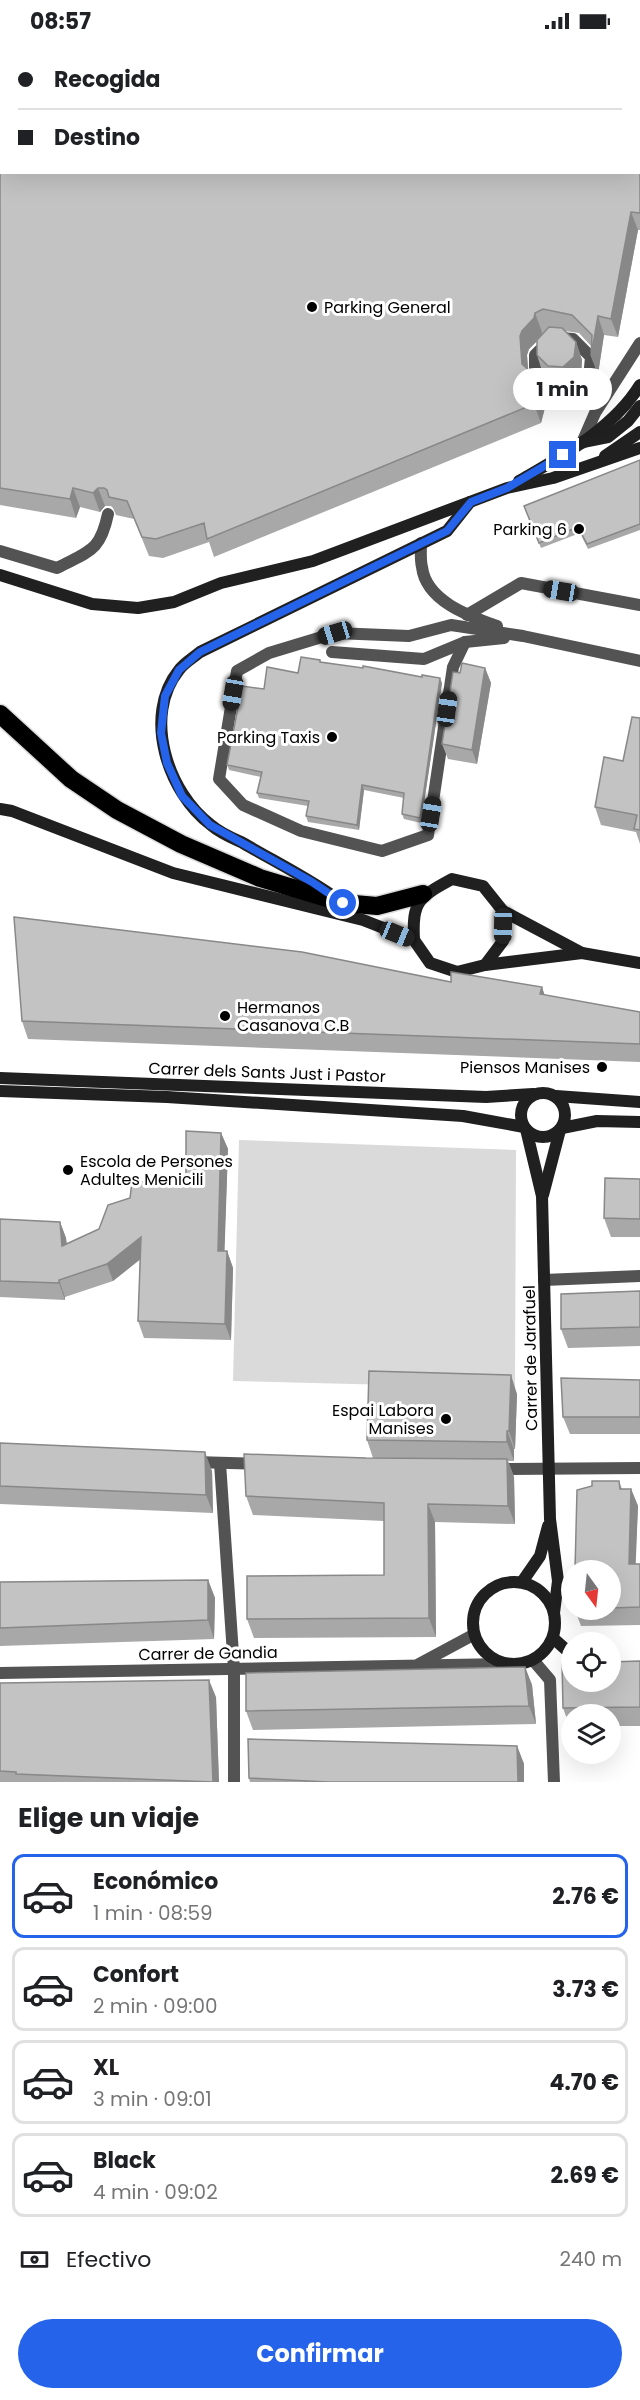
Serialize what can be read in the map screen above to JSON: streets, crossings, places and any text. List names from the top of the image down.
{
  "streets": {
    "street": ["Carrer dels Sants Just i Pastor", "Carrer de Jarafuel", "Carrer de Gandia"]
  },
  "crossings": [
    ["Carrer dels Sants Just i Pastor", "Carrer de Jarafuel"],
    ["Carrer de Jarafuel", "Carrer de Gandia"]
  ],
  "places": [
    "Parking General",
    "Parking 6",
    "Parking Taxis",
    "Hermanos Casanova C.B",
    "Piensos Manises",
    "Escola de Persones Adultes Menicili",
    "Espai Labora Manises"
  ],
  "north": "bottom",
  "page": {
    "status": "08:57",
    "banner": ["Recogida", "Destino"],
    "bubble": "1 min",
    "heading": "Elige un viaje",
    "list": [
      {
        "name": "Económico",
        "note": "1 min · 08:59",
        "value": "2.76 €"
      },
      {
        "name": "Confort",
        "note": "2 min · 09:00",
        "value": "3.73 €"
      },
      {
        "name": "XL",
        "note": "3 min · 09:01",
        "value": "4.70 €"
      },
      {
        "name": "Black",
        "note": "4 min · 09:02",
        "value": "2.69 €"
      }
    ],
    "pay": ["Efectivo", "240 m"],
    "buttons": "Confirmar"
  }
}
